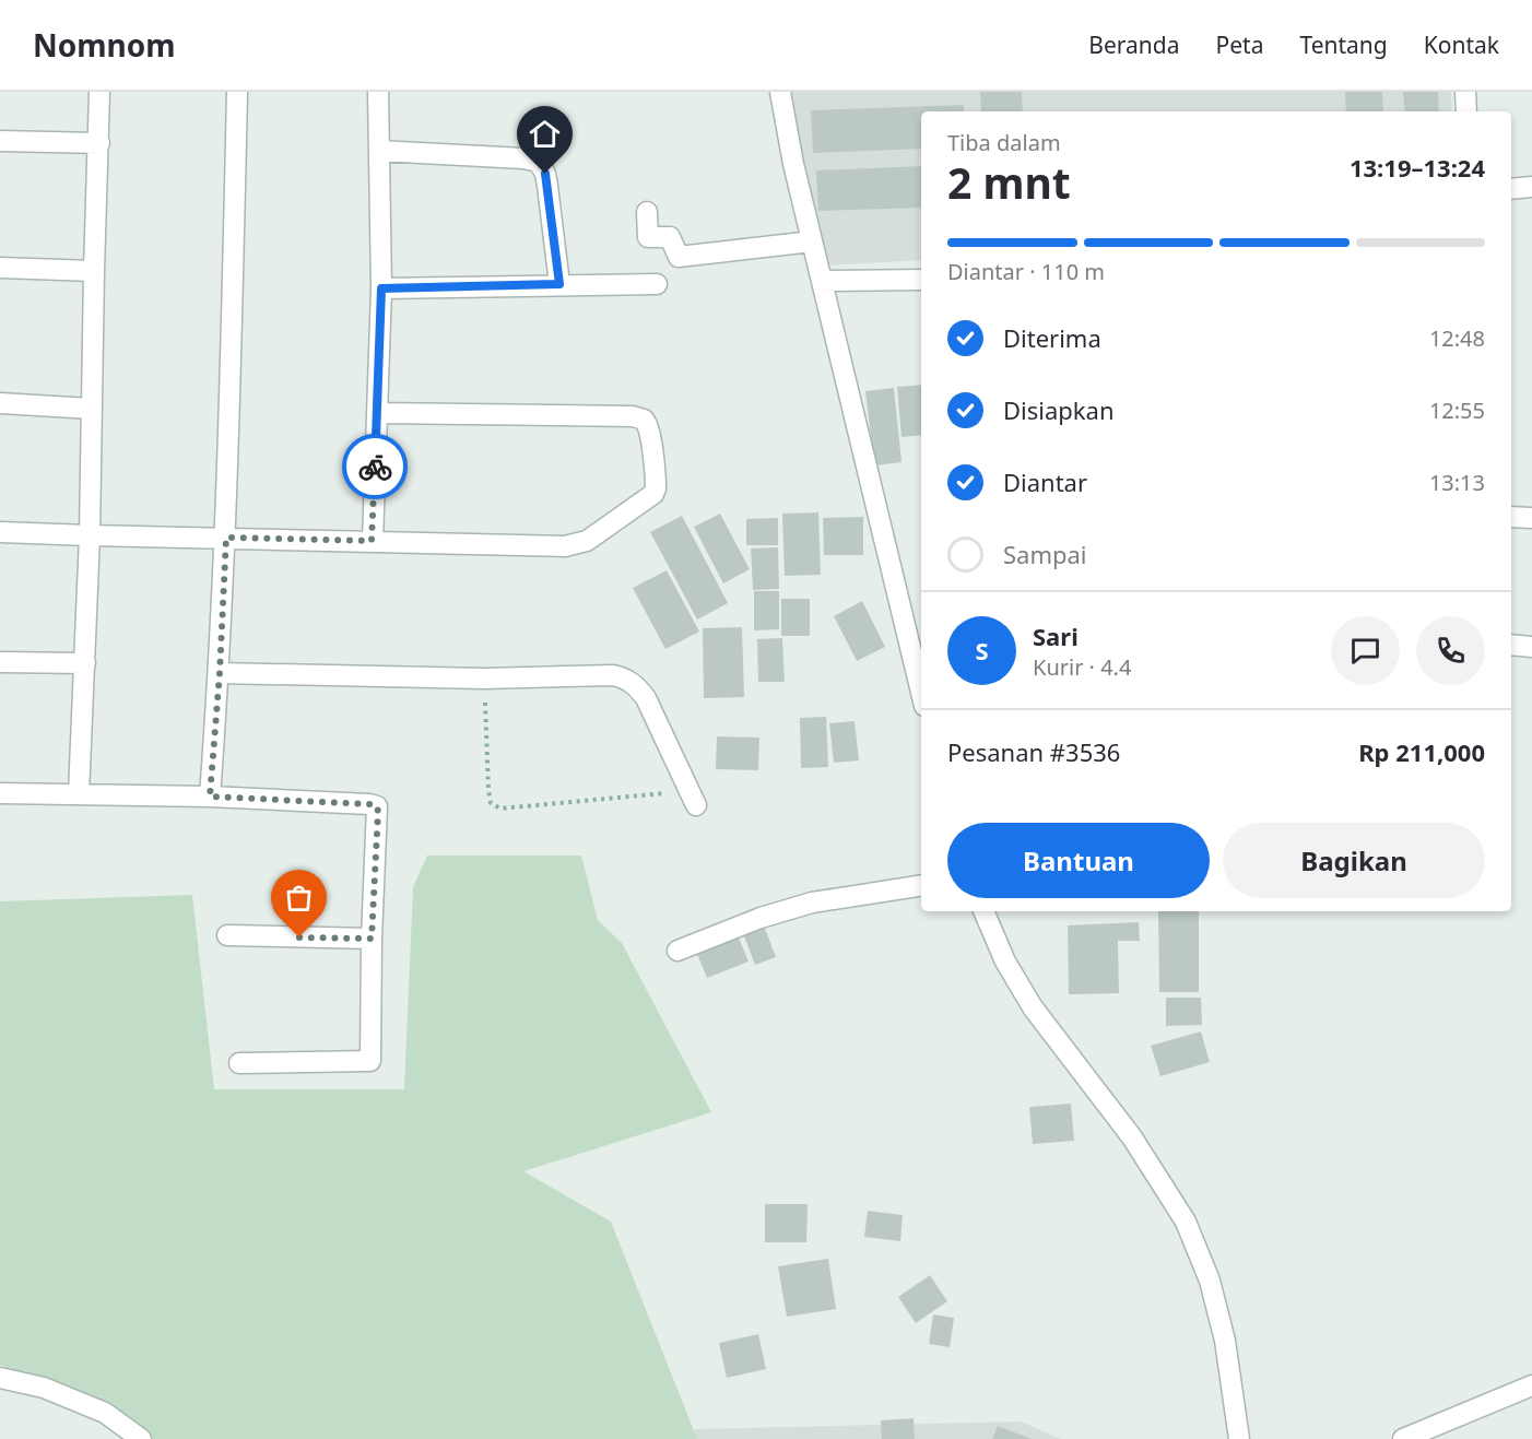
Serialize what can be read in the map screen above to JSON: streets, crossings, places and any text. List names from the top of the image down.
{
  "page": {
    "header": "Nomnom",
    "nav": [
      "Beranda",
      "Peta",
      "Tentang",
      "Kontak"
    ],
    "heading": ["2 mnt", "Tiba dalam", "13:19–13:24"],
    "panel": [
      "Sari",
      "Kurir · 4.4",
      "Pesanan #3536",
      "Rp 211,000"
    ],
    "bar": "Diantar · 110 m",
    "list": [
      ["Diterima", "12:48"],
      ["Disiapkan", "12:55"],
      ["Diantar", "13:13"],
      "Sampai"
    ],
    "round": "S",
    "buttons": ["Bantuan", "Bagikan"]
  }
}
